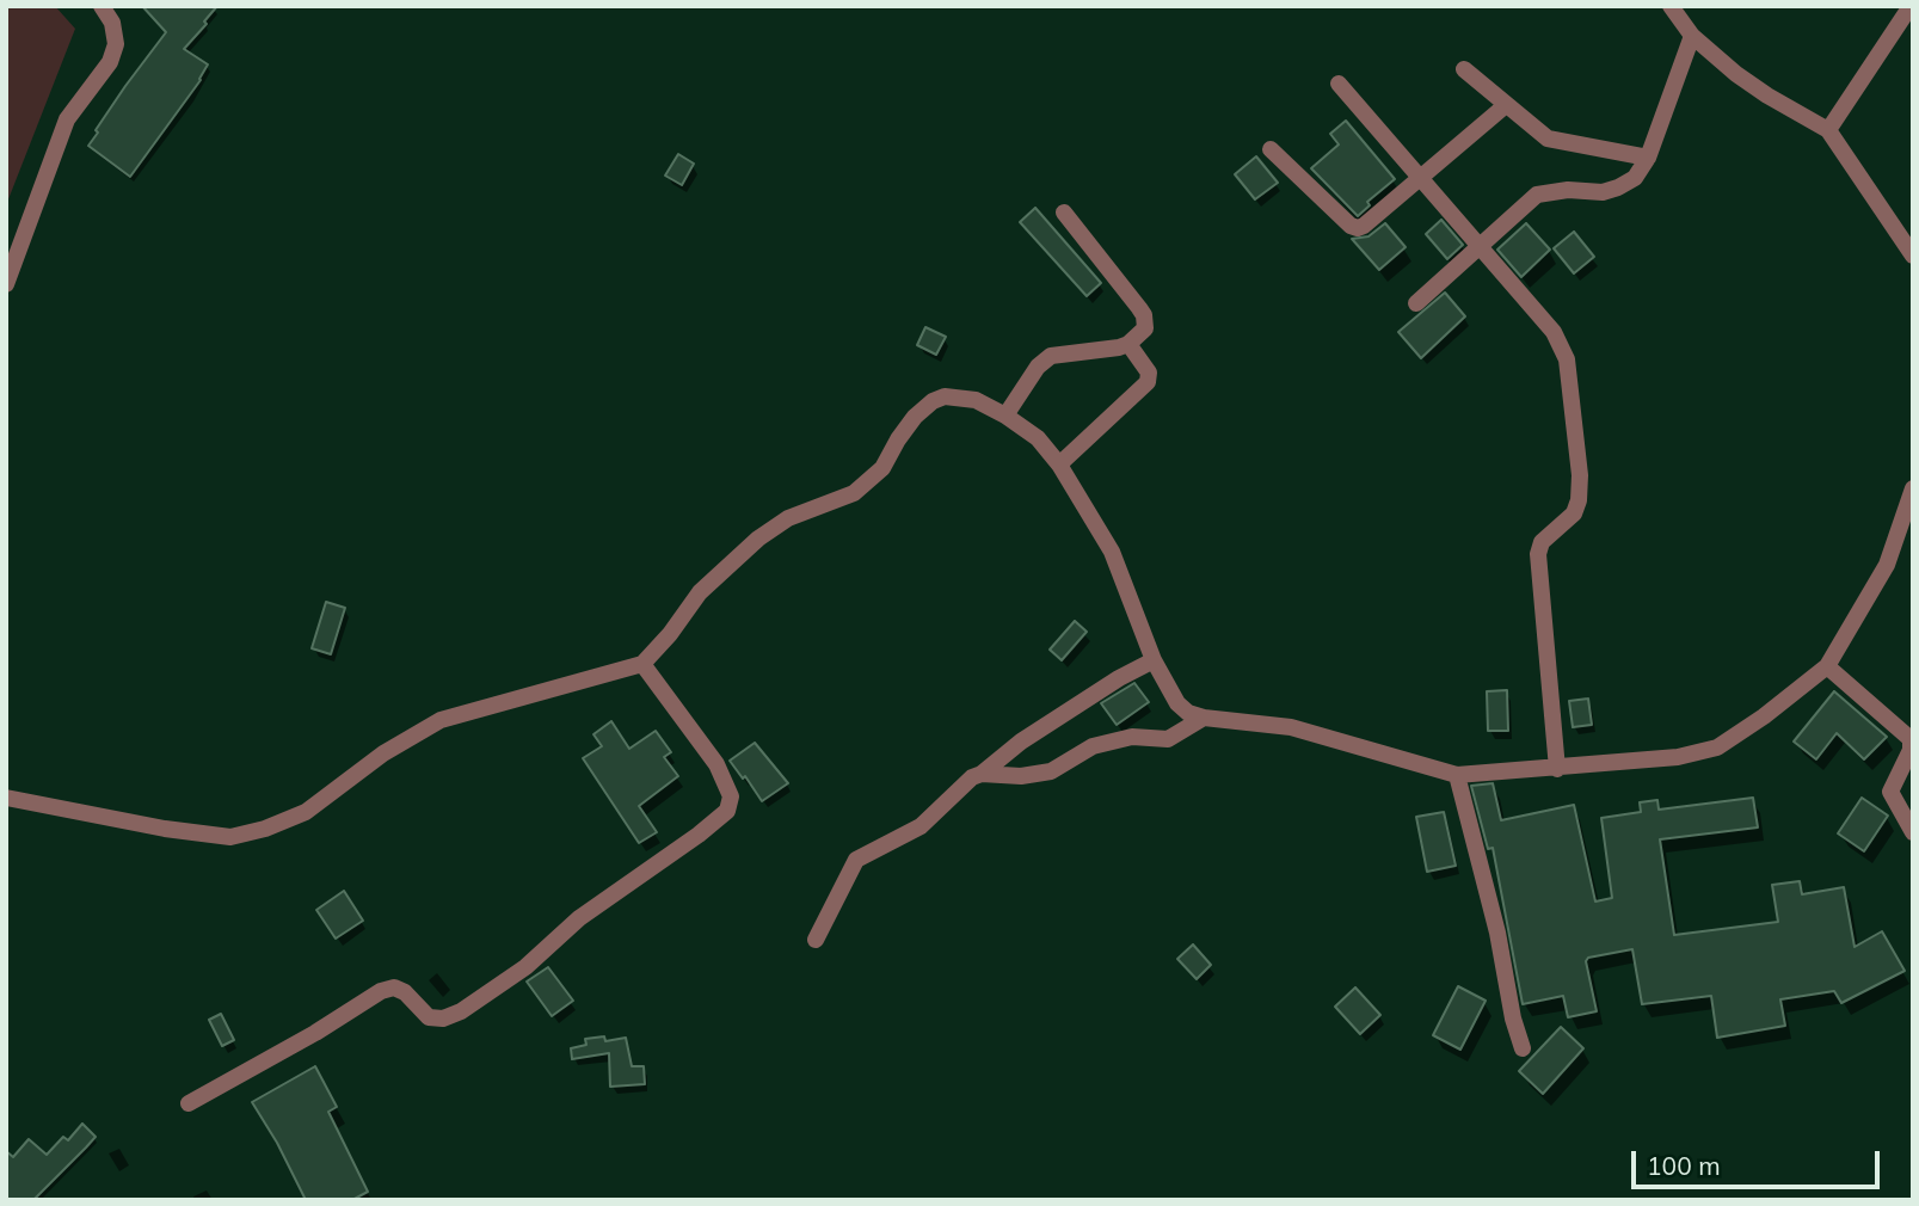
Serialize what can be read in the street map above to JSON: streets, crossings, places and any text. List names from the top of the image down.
{
  "scale_bar": "100 m"
}
